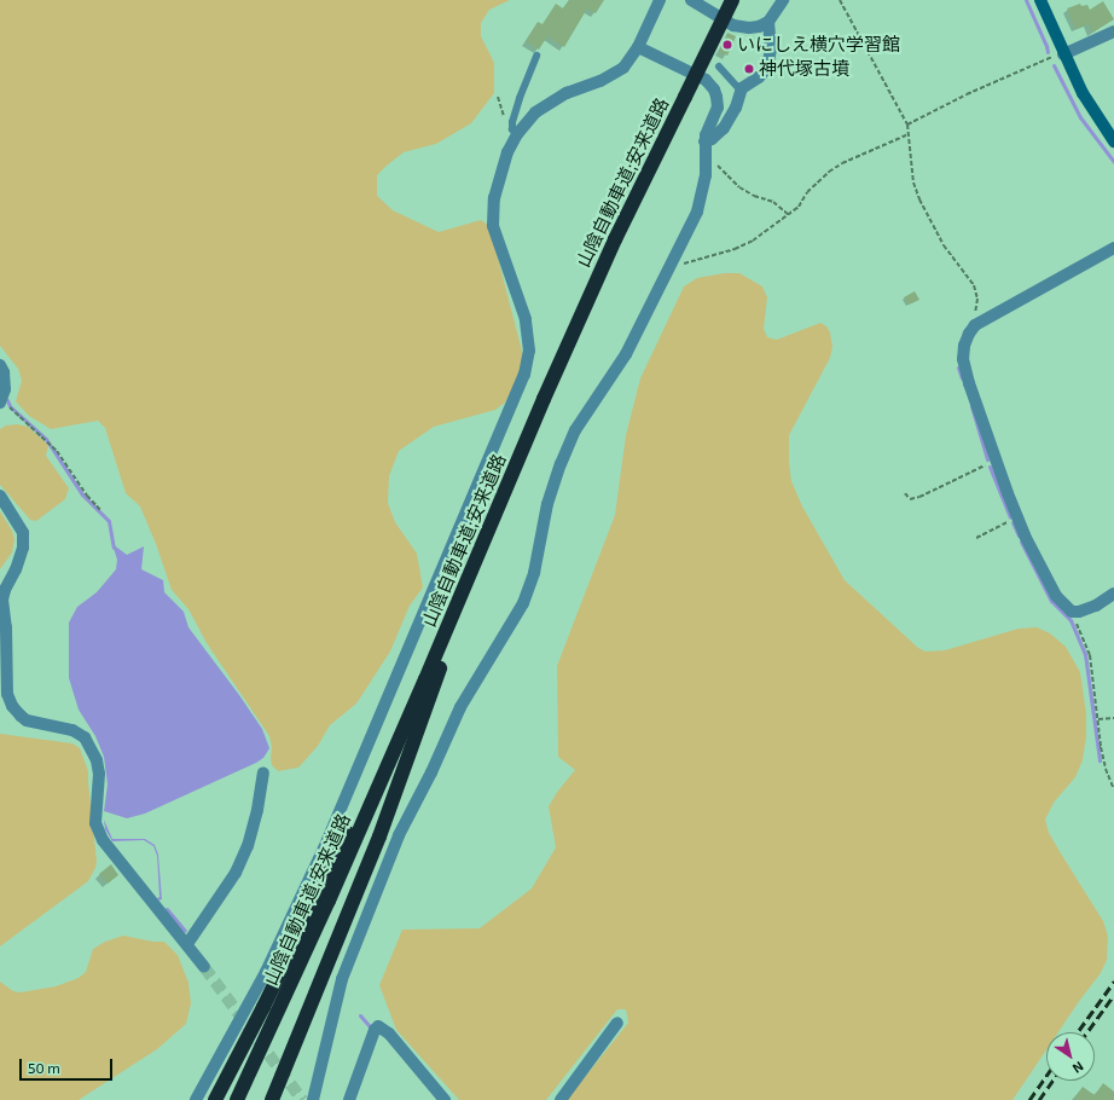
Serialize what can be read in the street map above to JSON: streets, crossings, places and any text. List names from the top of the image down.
{
  "streets": {
    "highway": ["山陰自動車道;安来道路"]
  },
  "places": ["いにしえ横穴学習館", "神代塚古墳"],
  "scale_bar": "50 m",
  "north": "bottom right"
}
